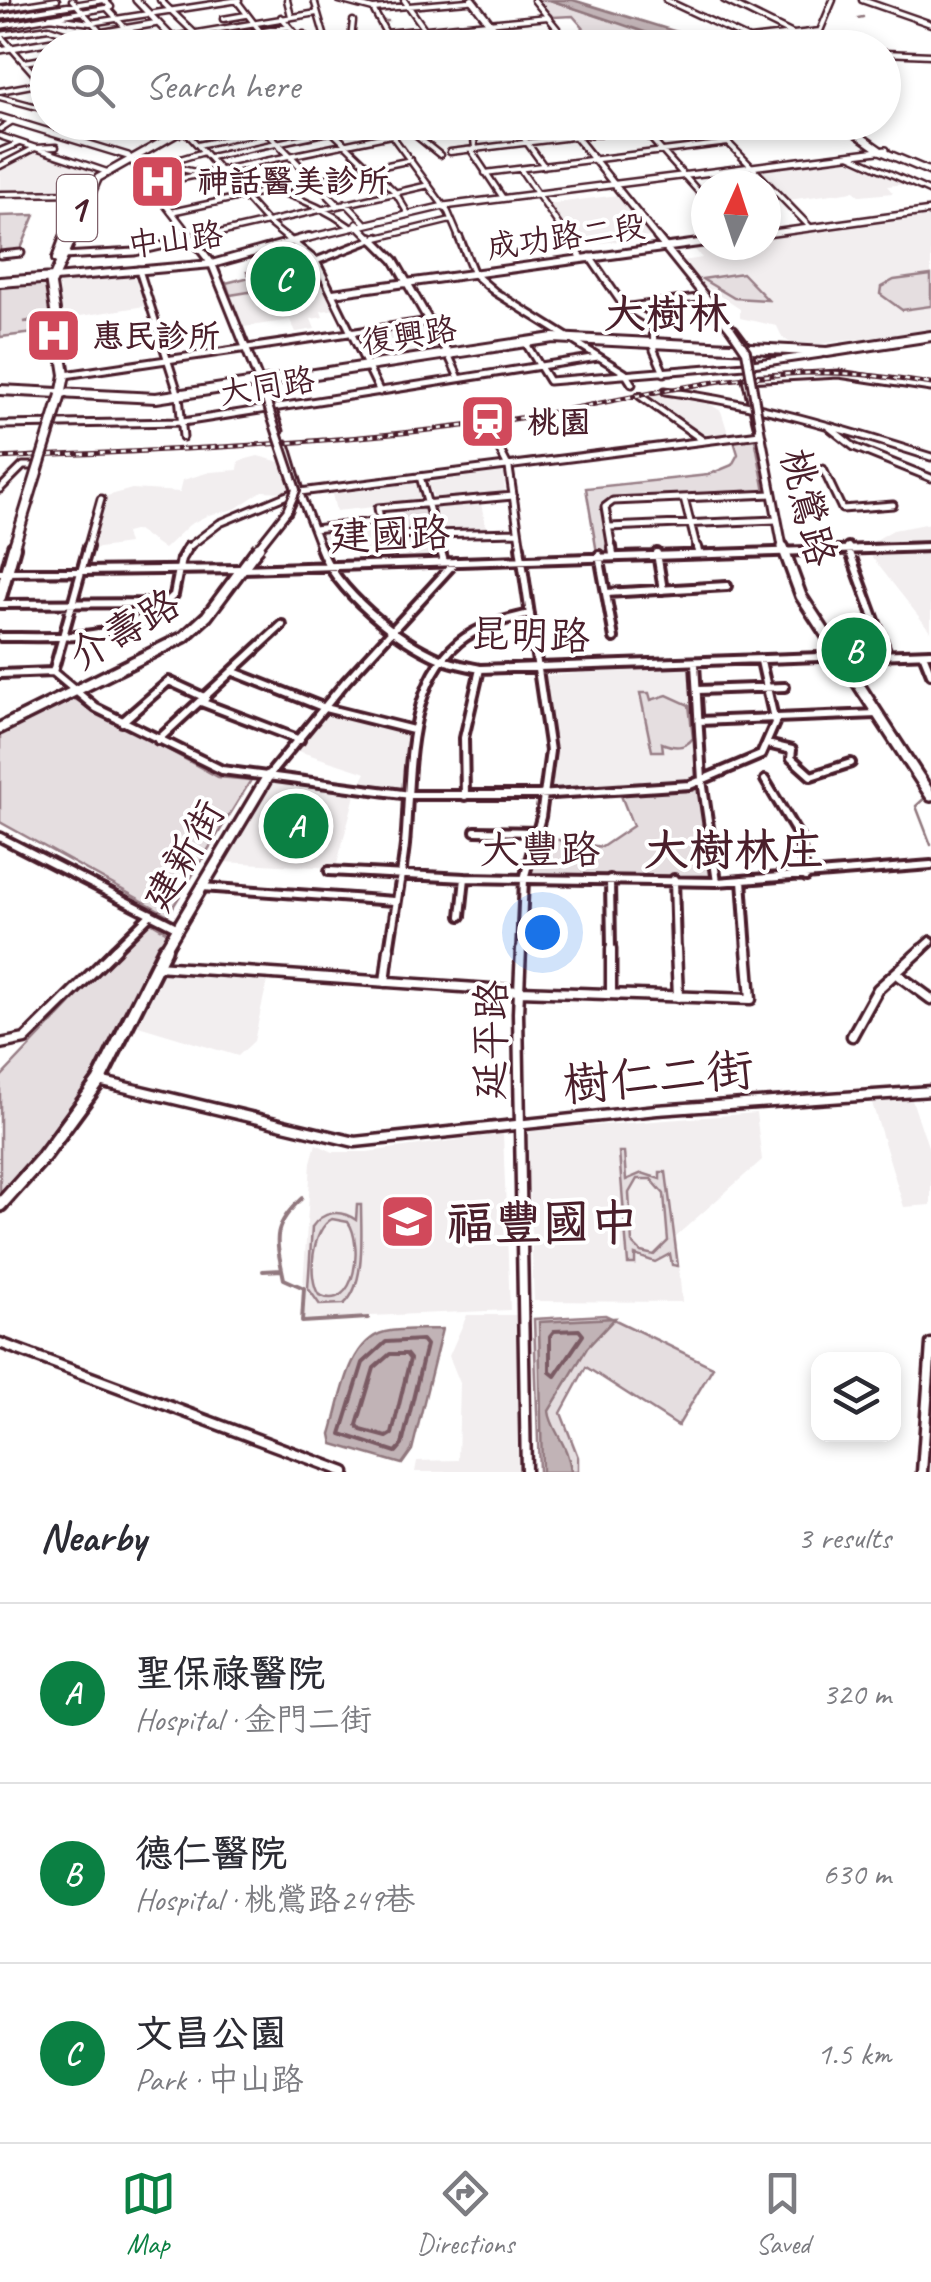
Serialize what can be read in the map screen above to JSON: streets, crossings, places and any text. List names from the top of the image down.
{
  "streets": {
    "main road": ["1", "中山路", "復興路"],
    "street": [
      "成功路二段",
      "大同路",
      "桃鶯路",
      "建國路",
      "介壽路",
      "昆明路",
      "大豐路",
      "建新街",
      "延平路",
      "樹仁二街"
    ]
  },
  "crossings": [
    ["1", "中山路"],
    ["復興路", "介壽路"],
    ["桃鶯路", "建國路"],
    ["桃鶯路", "昆明路"],
    ["建國路", "介壽路"],
    ["建國路", "昆明路"],
    ["建國路", "建新街"],
    ["建國路", "延平路"],
    ["介壽路", "昆明路"],
    ["昆明路", "建新街"],
    ["昆明路", "延平路"],
    ["大豐路", "延平路"],
    ["建新街", "樹仁二街"],
    ["延平路", "樹仁二街"]
  ],
  "districts": ["大樹林", "大樹林庄"],
  "places": {
    "hospital": ["神話醫美診所", "惠民診所"],
    "station": ["桃園"],
    "school or university": ["福豐國中"]
  },
  "north": "top",
  "page": {
    "search": "Search here",
    "pins": ["C", "B", "A"],
    "heading": ["Nearby", "3 results"],
    "list": [
      {
        "mark": "A",
        "name": "聖保祿醫院",
        "note": "Hospital · 金門二街",
        "value": "320 m"
      },
      {
        "mark": "B",
        "name": "德仁醫院",
        "note": "Hospital · 桃鶯路249巷",
        "value": "630 m"
      },
      {
        "mark": "C",
        "name": "文昌公園",
        "note": "Park · 中山路",
        "value": "1.5 km"
      }
    ],
    "nav": ["Map", "Directions", "Saved"]
  }
}
